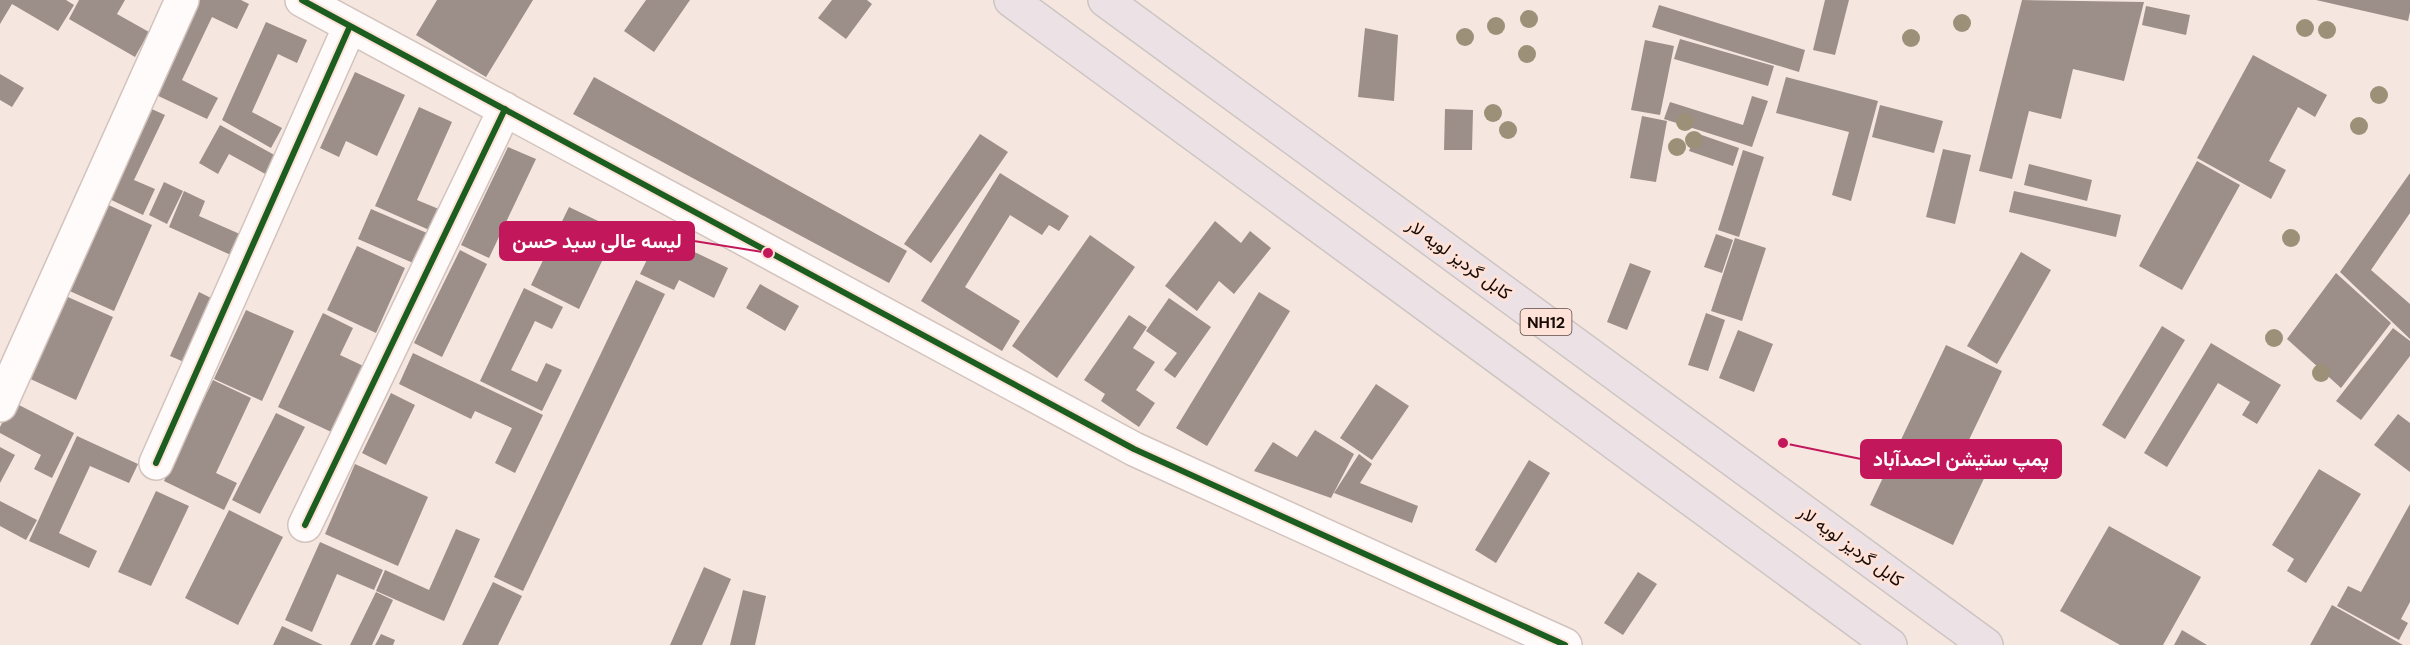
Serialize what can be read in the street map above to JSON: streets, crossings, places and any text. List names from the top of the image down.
{
  "streets": {
    "highway": ["کابل گردیز لویه لار", "NH12"]
  },
  "places": ["لیسه عالی سید حسن", "پمپ ستیشن احمدآباد"]
}
